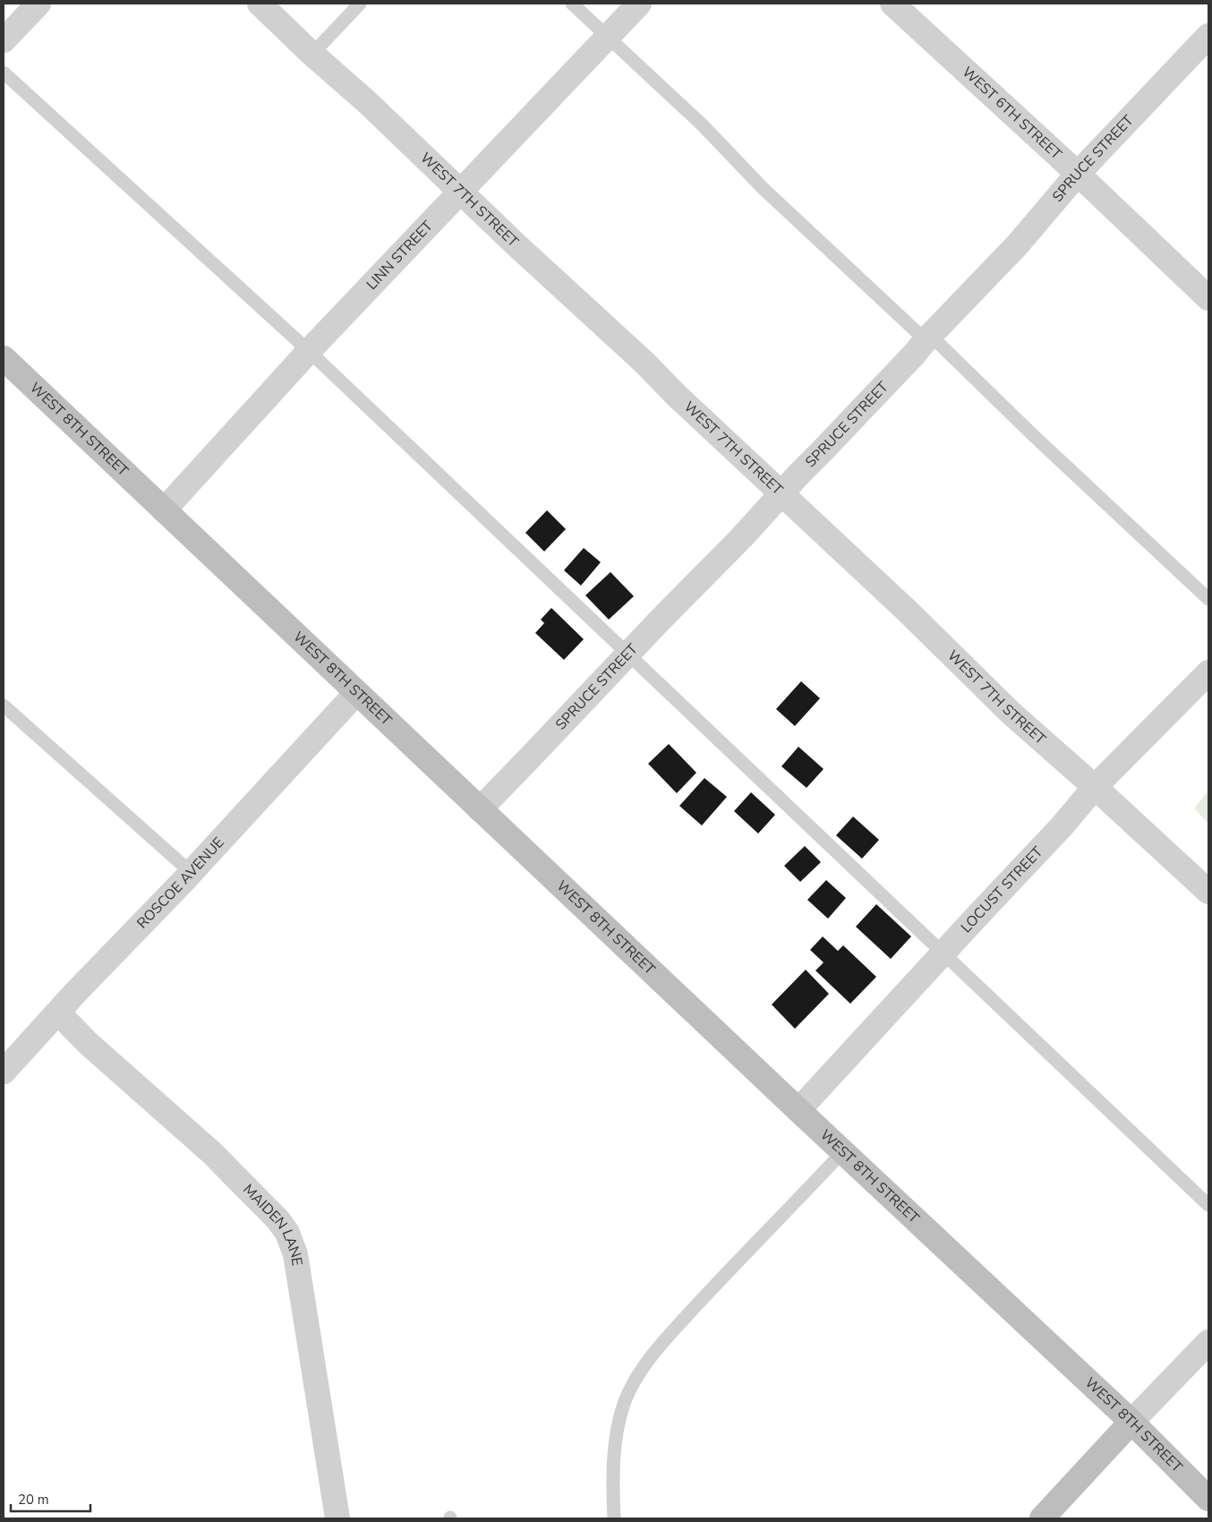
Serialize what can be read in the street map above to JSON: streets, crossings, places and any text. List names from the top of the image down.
{
  "streets": {
    "main road": ["WEST 8TH STREET"],
    "street": [
      "WEST 6TH STREET",
      "SPRUCE STREET",
      "WEST 7TH STREET",
      "LINN STREET",
      "ROSCOE AVENUE",
      "LOCUST STREET",
      "MAIDEN LANE"
    ]
  },
  "crossings": [
    ["WEST 6TH STREET", "SPRUCE STREET"],
    ["SPRUCE STREET", "WEST 7TH STREET"],
    ["SPRUCE STREET", "WEST 8TH STREET"],
    ["WEST 7TH STREET", "LINN STREET"],
    ["WEST 7TH STREET", "LOCUST STREET"],
    ["LINN STREET", "WEST 8TH STREET"],
    ["WEST 8TH STREET", "ROSCOE AVENUE"],
    ["WEST 8TH STREET", "LOCUST STREET"],
    ["ROSCOE AVENUE", "MAIDEN LANE"]
  ],
  "scale_bar": "20 m"
}
